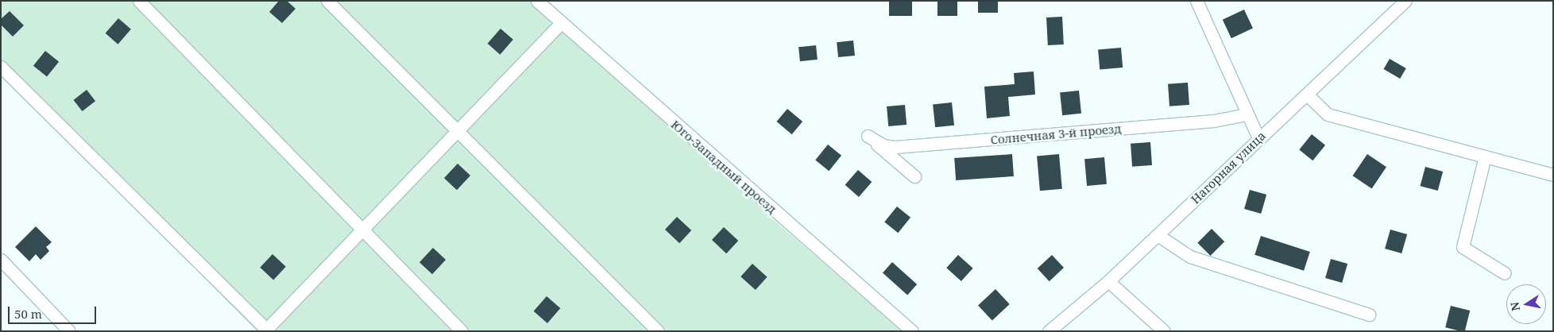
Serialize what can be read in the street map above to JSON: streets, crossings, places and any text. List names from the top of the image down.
{
  "streets": {
    "street": ["Солнечная 3-й проезд", "Юго-Западный проезд", "Нагорная улица"]
  },
  "scale_bar": "50 m",
  "north": "left"
}
